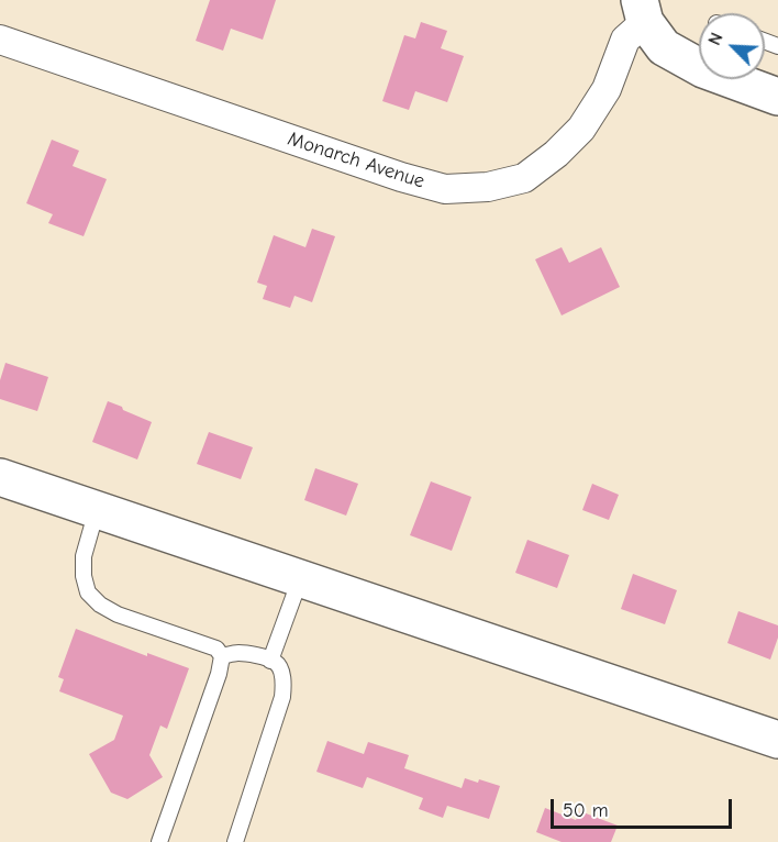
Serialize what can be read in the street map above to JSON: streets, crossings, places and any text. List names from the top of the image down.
{
  "streets": {
    "street": ["Monarch Avenue"]
  },
  "scale_bar": "50 m",
  "north": "top left"
}
